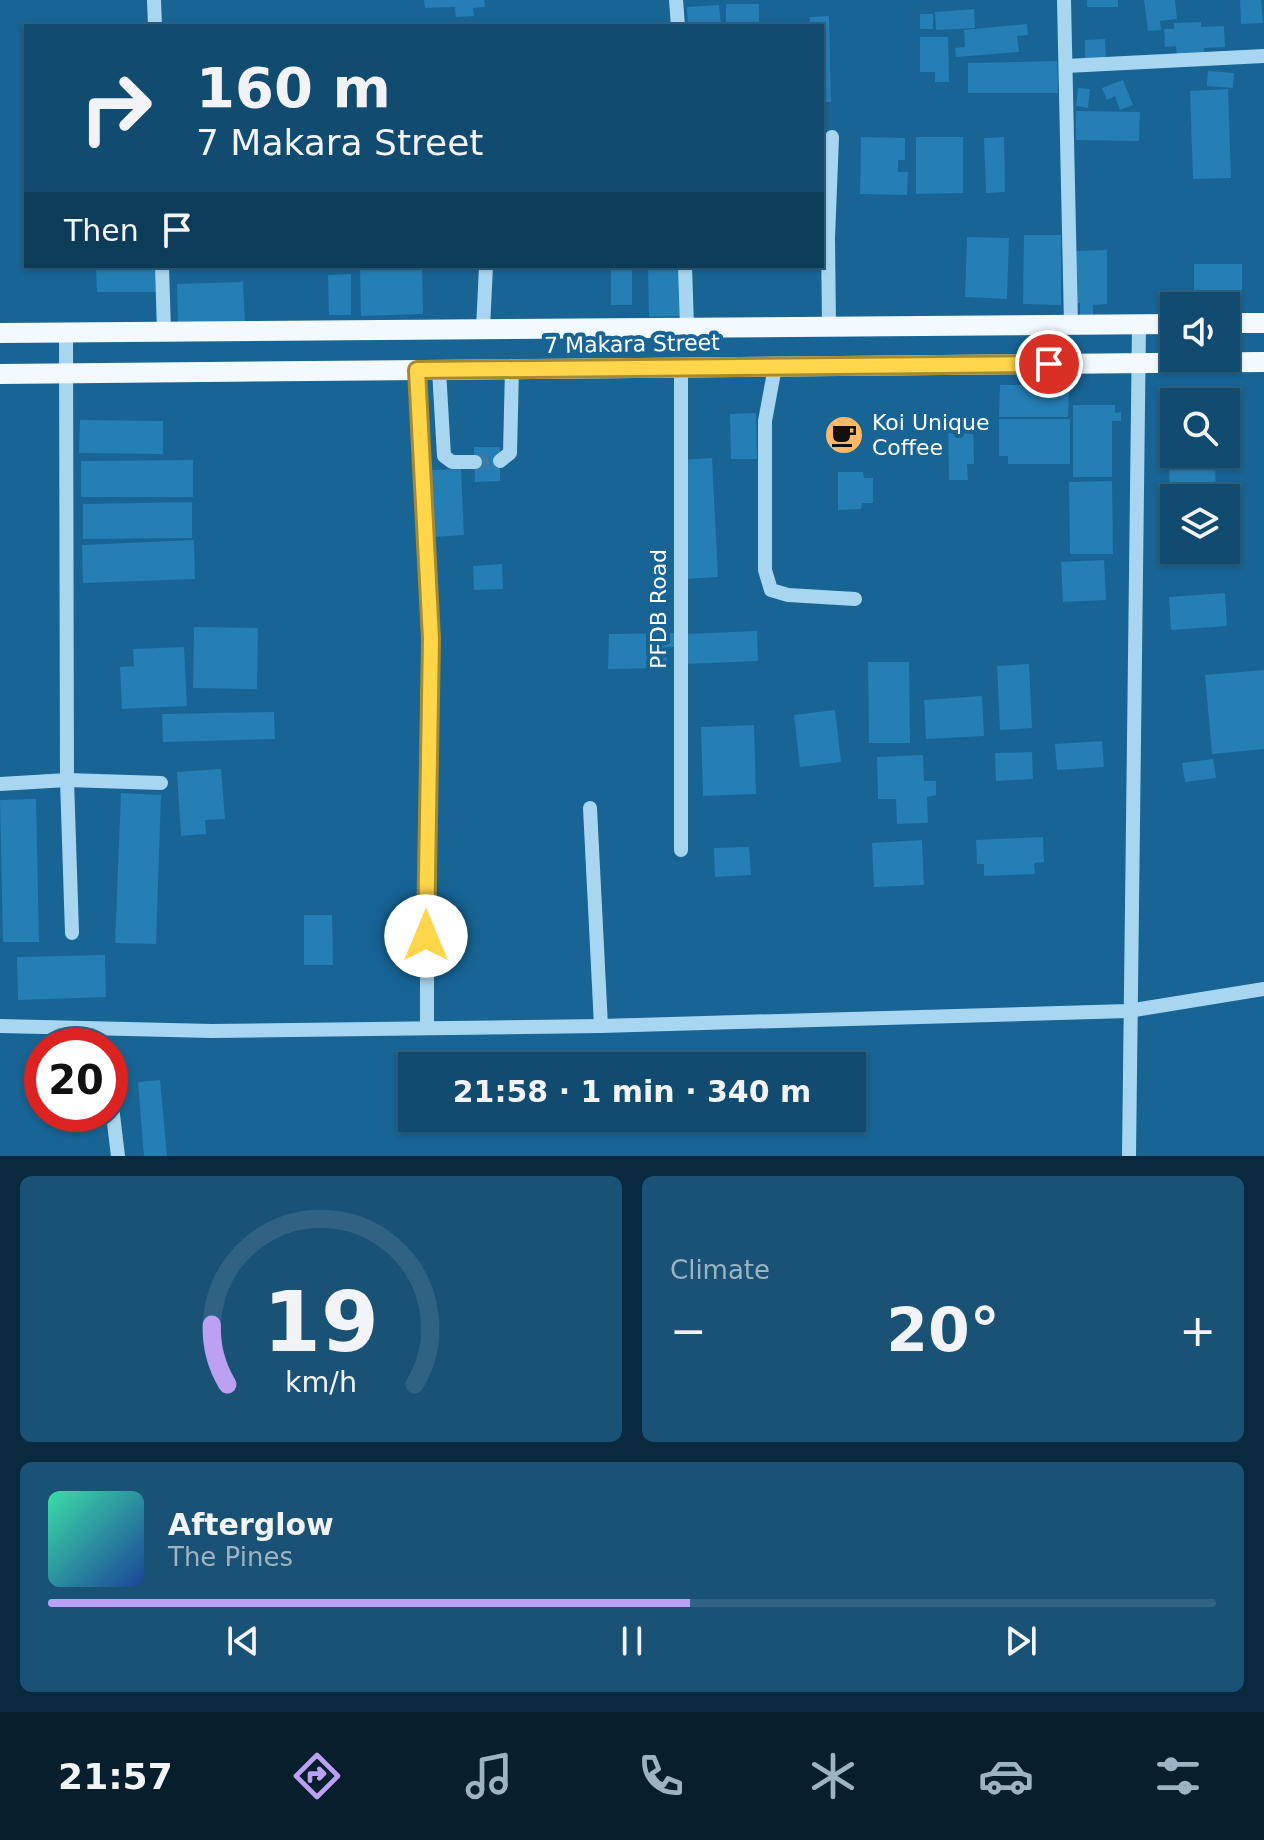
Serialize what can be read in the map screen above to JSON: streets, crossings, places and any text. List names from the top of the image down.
{
  "streets": {
    "main road": ["7 Makara Street"],
    "street": ["PFDB Road"]
  },
  "crossings": [
    ["7 Makara Street", "PFDB Road"]
  ],
  "places": {
    "cafe": ["Koi Unique Coffee"]
  },
  "page": {
    "turn": ["160 m", "7 Makara Street"],
    "then": "Then",
    "limit": "20",
    "trip": "21:58 · 1 min · 340 m",
    "tile": "Climate",
    "heat": ["−", "20°", "+"],
    "song": ["Afterglow", "The Pines"],
    "tabs": "21:57",
    "gauge": ["19", "km/h"]
  }
}
